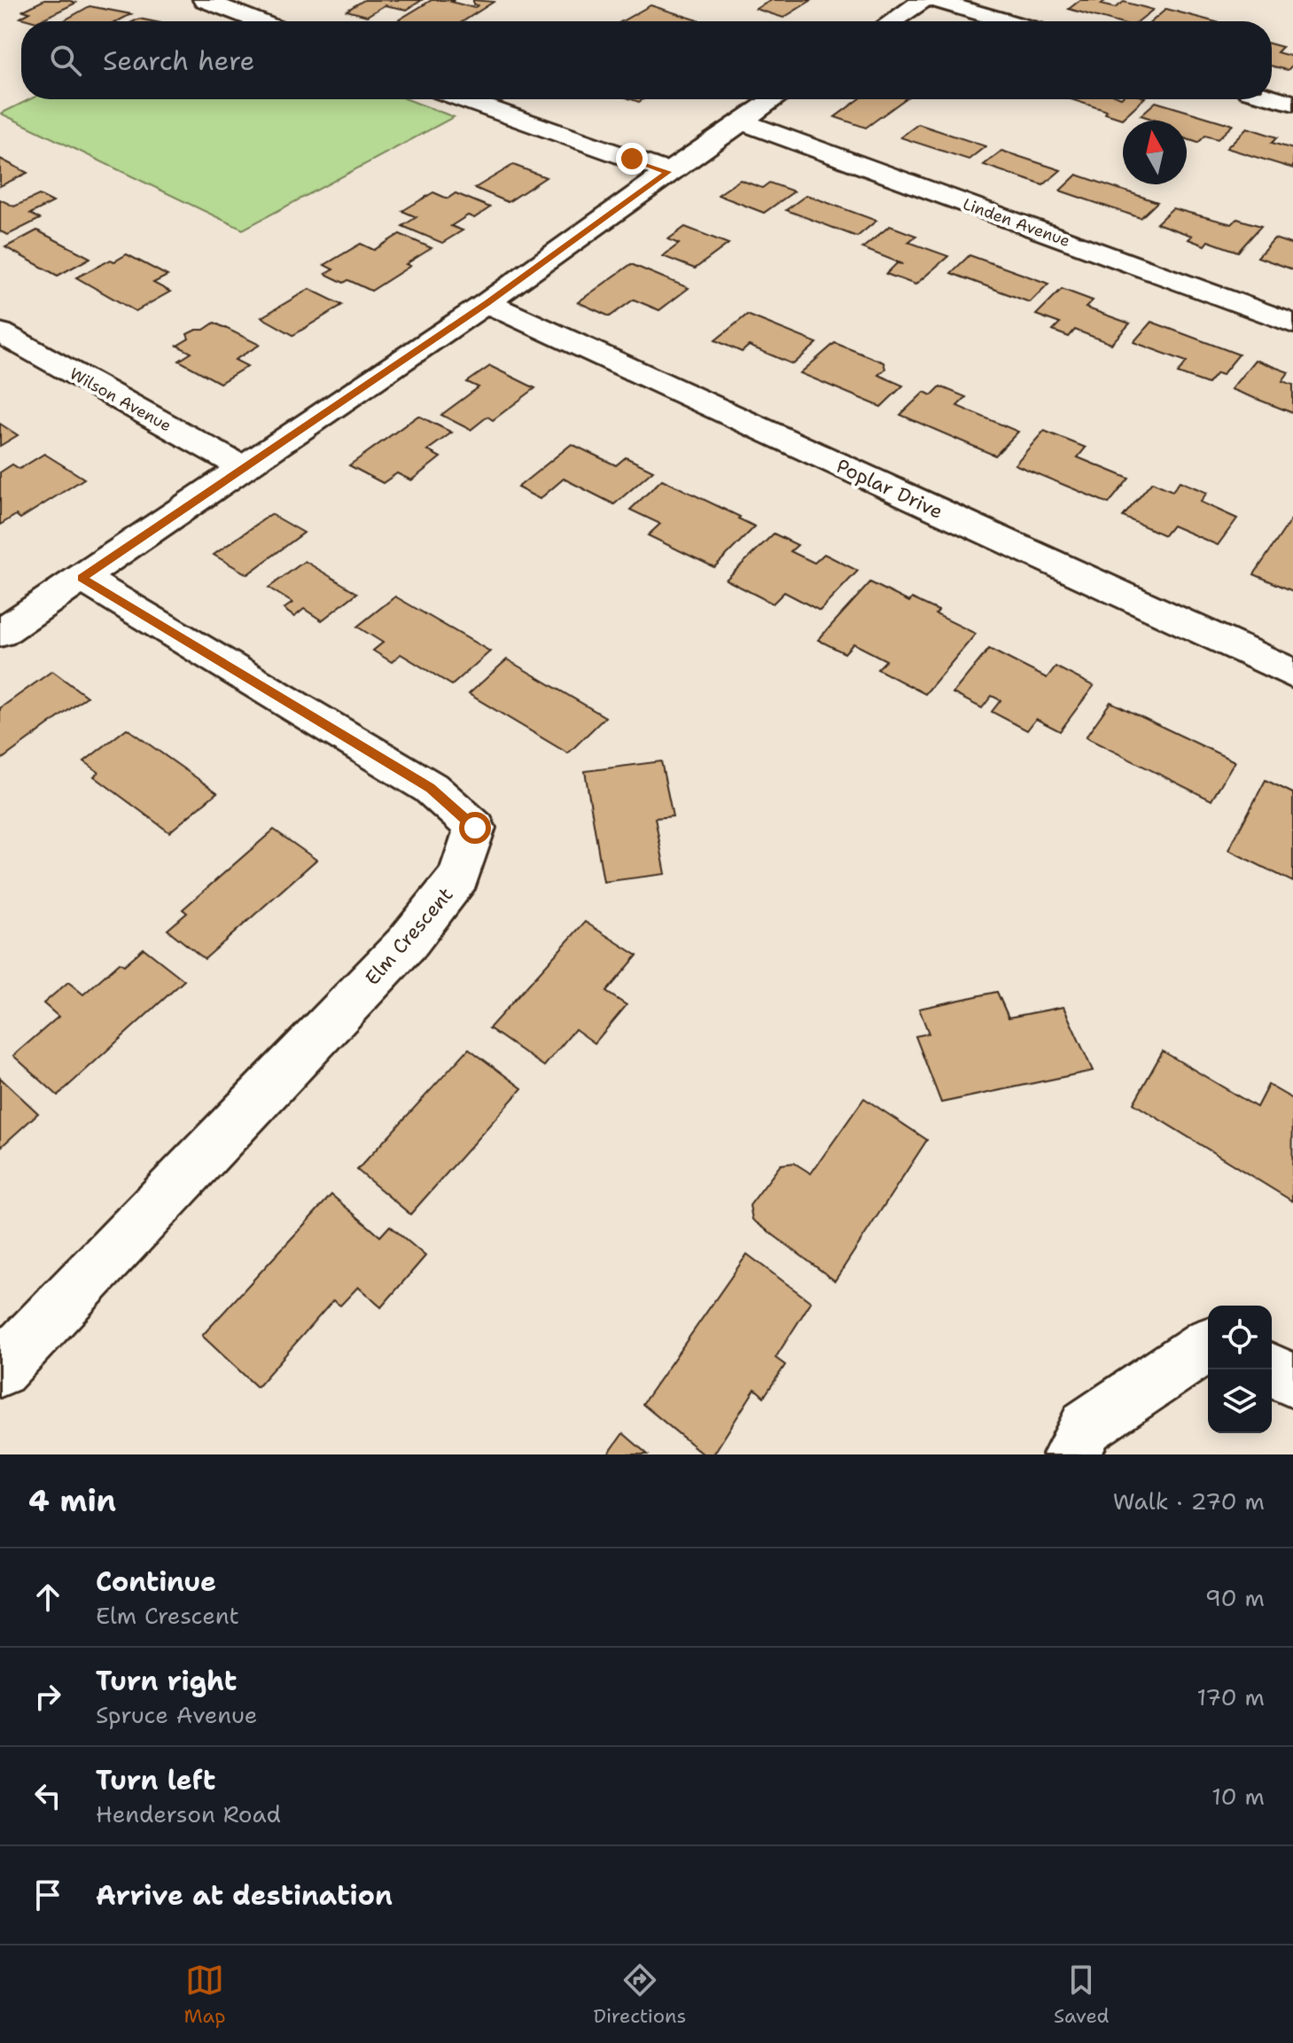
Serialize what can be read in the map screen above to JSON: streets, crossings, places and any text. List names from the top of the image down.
{
  "streets": {
    "street": [
      "Linden Avenue",
      "Wilson Avenue",
      "Poplar Drive",
      "Elm Crescent"
    ]
  },
  "north": "top",
  "page": {
    "search": "Search here",
    "heading": ["4 min", "Walk · 270 m"],
    "list": [
      ["Continue", "Elm Crescent", "90 m"],
      ["Turn right", "Spruce Avenue", "170 m"],
      ["Turn left", "Henderson Road", "10 m"],
      "Arrive at destination"
    ],
    "nav": ["Map", "Directions", "Saved"]
  }
}
